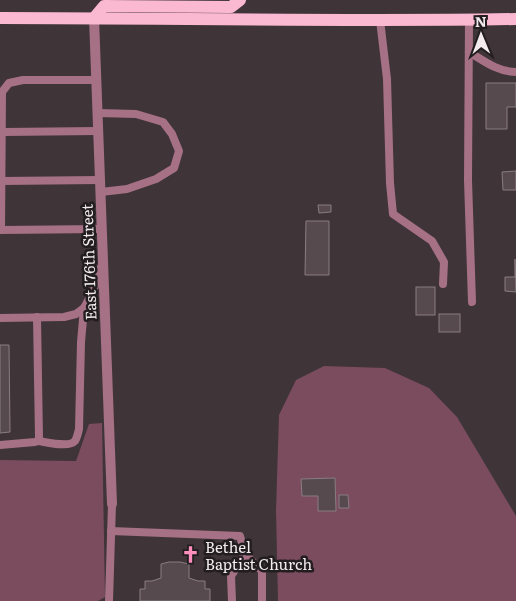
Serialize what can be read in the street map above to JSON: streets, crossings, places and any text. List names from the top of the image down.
{
  "streets": {
    "street": ["East 176th Street"]
  },
  "places": {
    "church": ["Bethel Baptist Church"]
  },
  "north": "top"
}
